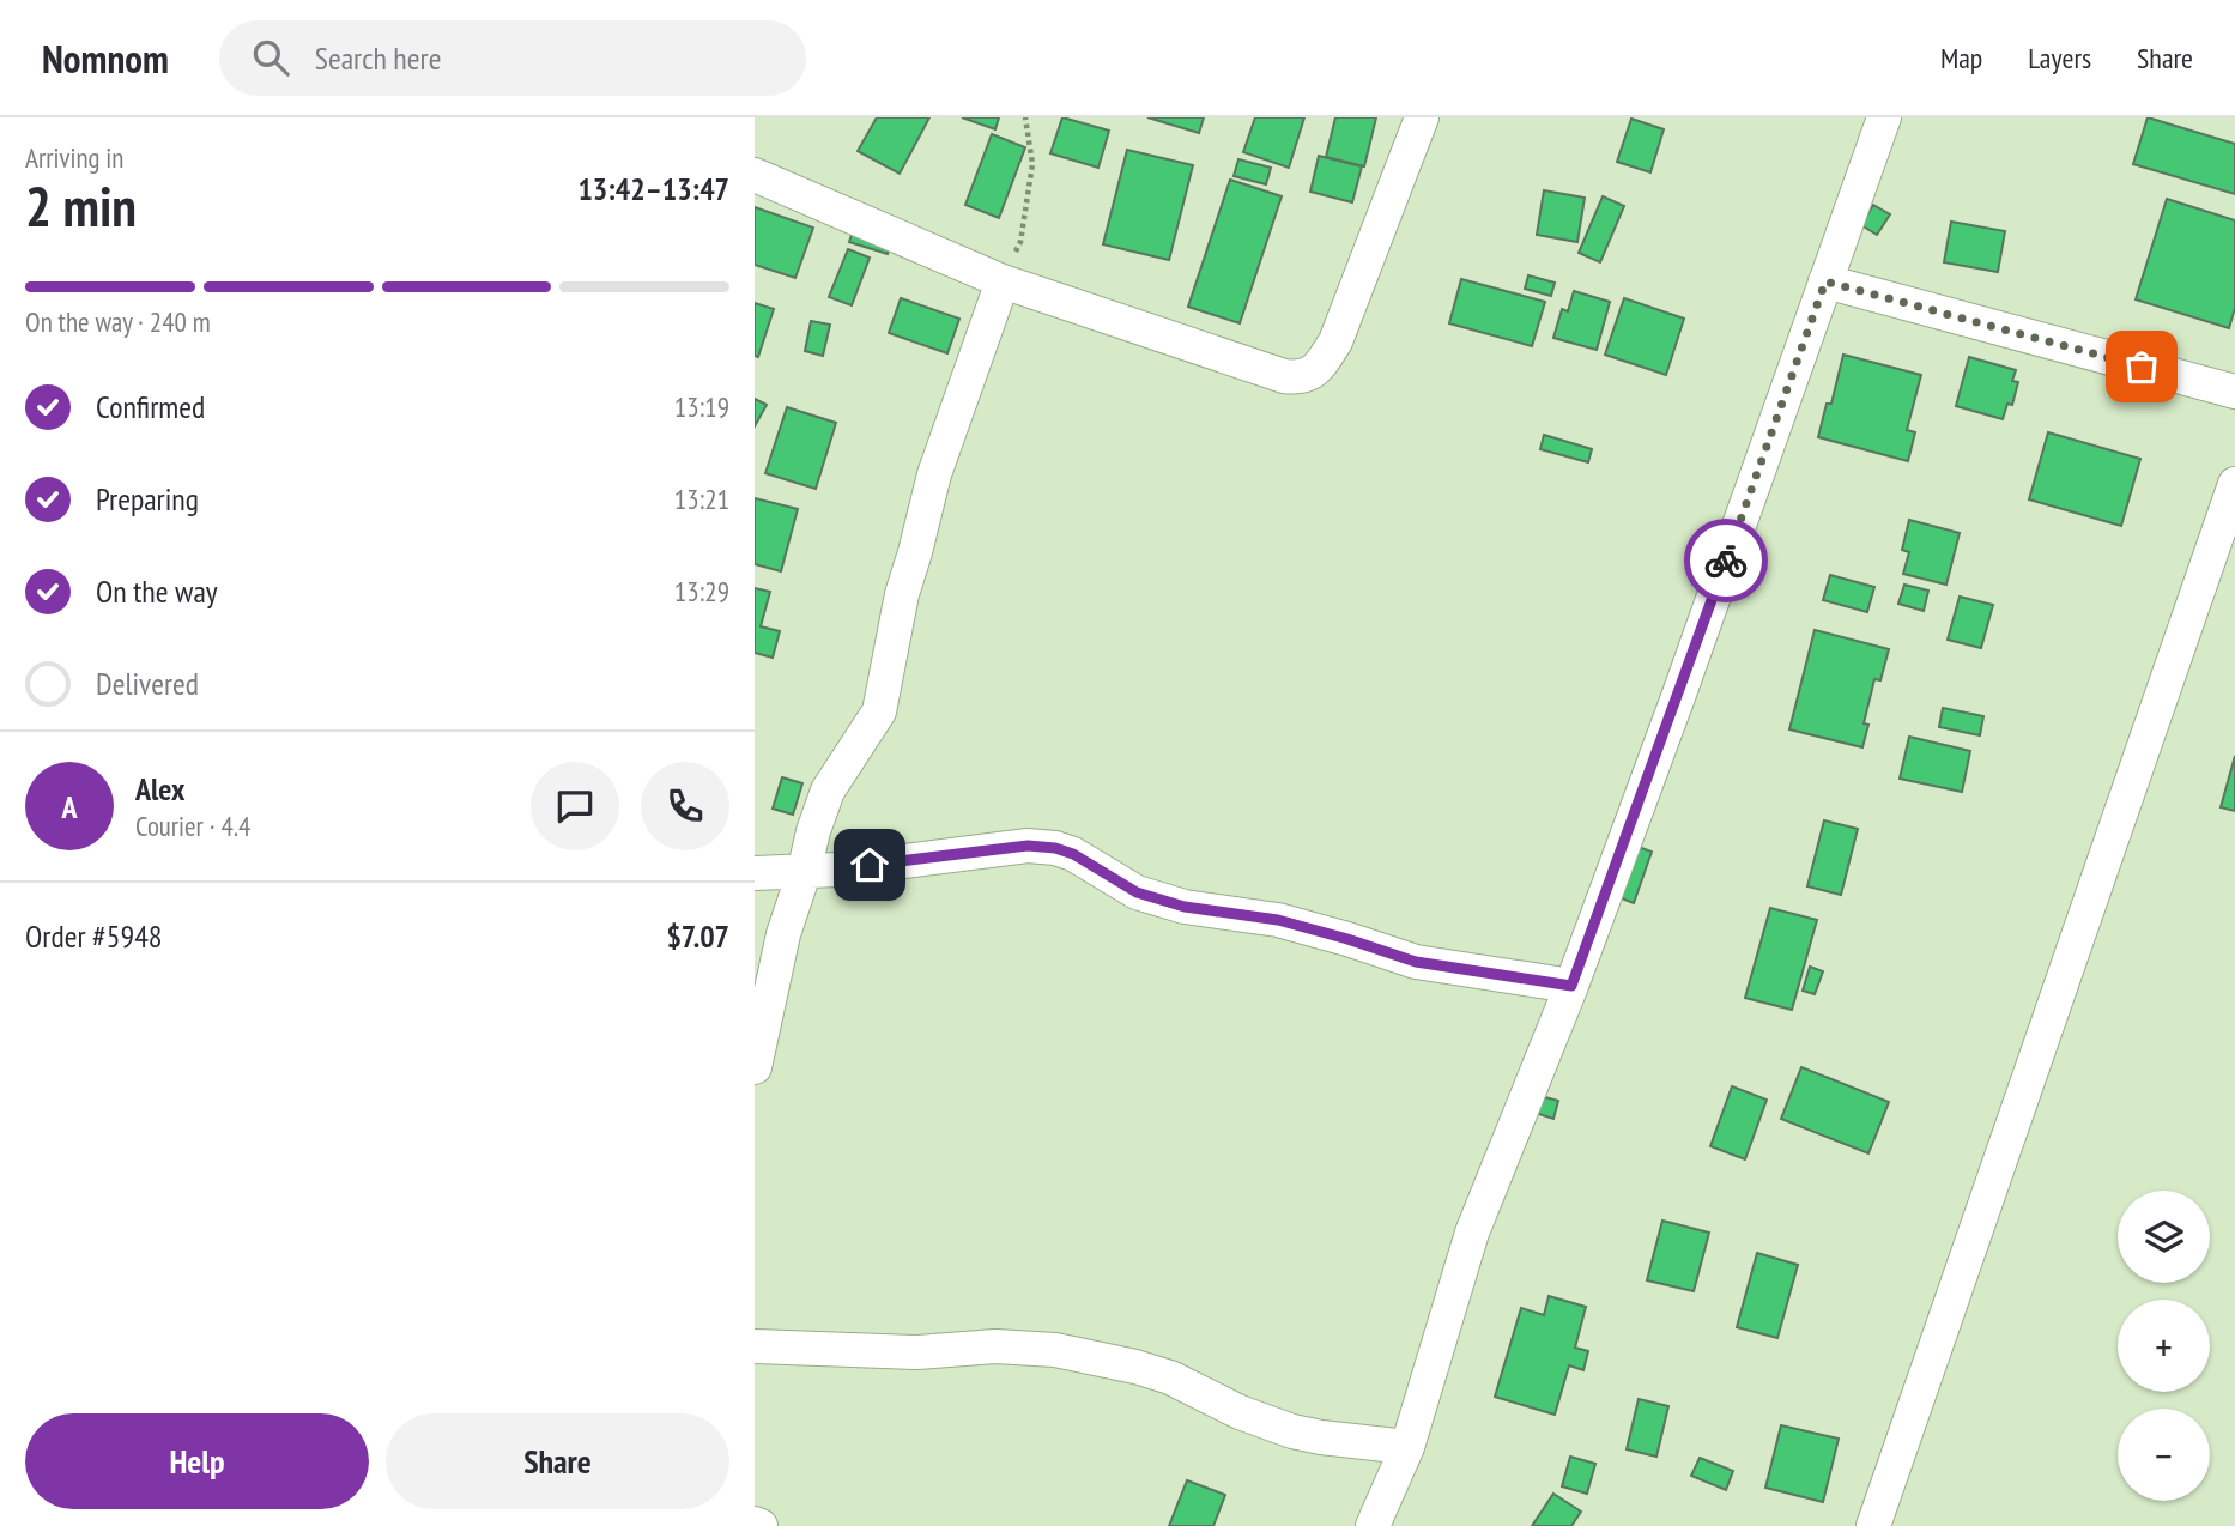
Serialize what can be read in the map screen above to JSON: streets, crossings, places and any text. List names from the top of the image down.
{
  "page": {
    "header": "Nomnom",
    "search": "Search here",
    "nav": ["Map", "Layers", "Share"],
    "heading": ["2 min", "Arriving in", "13:42–13:47"],
    "panel": [
      "Alex",
      "Courier · 4.4",
      "Order #5948",
      "$7.07"
    ],
    "bar": "On the way · 240 m",
    "list": [
      ["Confirmed", "13:19"],
      ["Preparing", "13:21"],
      ["On the way", "13:29"],
      "Delivered"
    ],
    "round": "A",
    "map_buttons": ["+", "−"],
    "buttons": ["Help", "Share"]
  }
}
